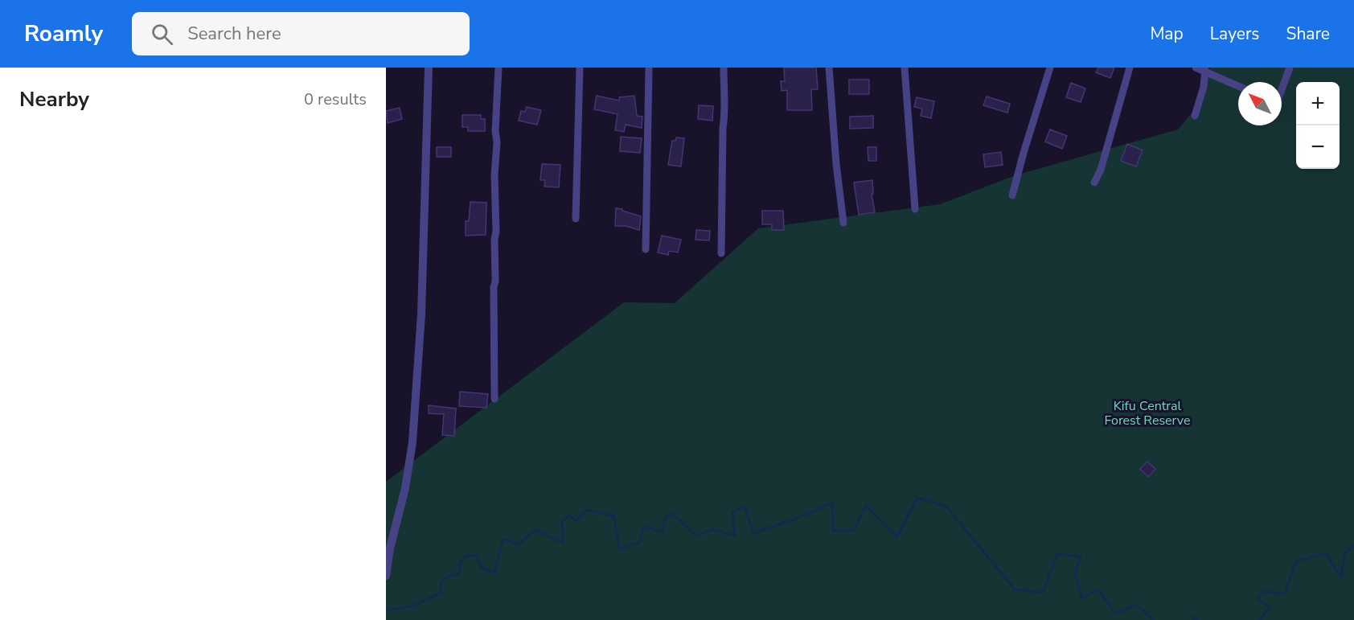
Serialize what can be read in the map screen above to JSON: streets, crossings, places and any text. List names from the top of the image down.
{
  "parks": ["Kifu Central Forest Reserve"],
  "north": "top left",
  "page": {
    "header": "Roamly",
    "search": "Search here",
    "nav": ["Map", "Layers", "Share"],
    "heading": ["Nearby", "0 results"],
    "map_buttons": ["+", "−"]
  }
}
